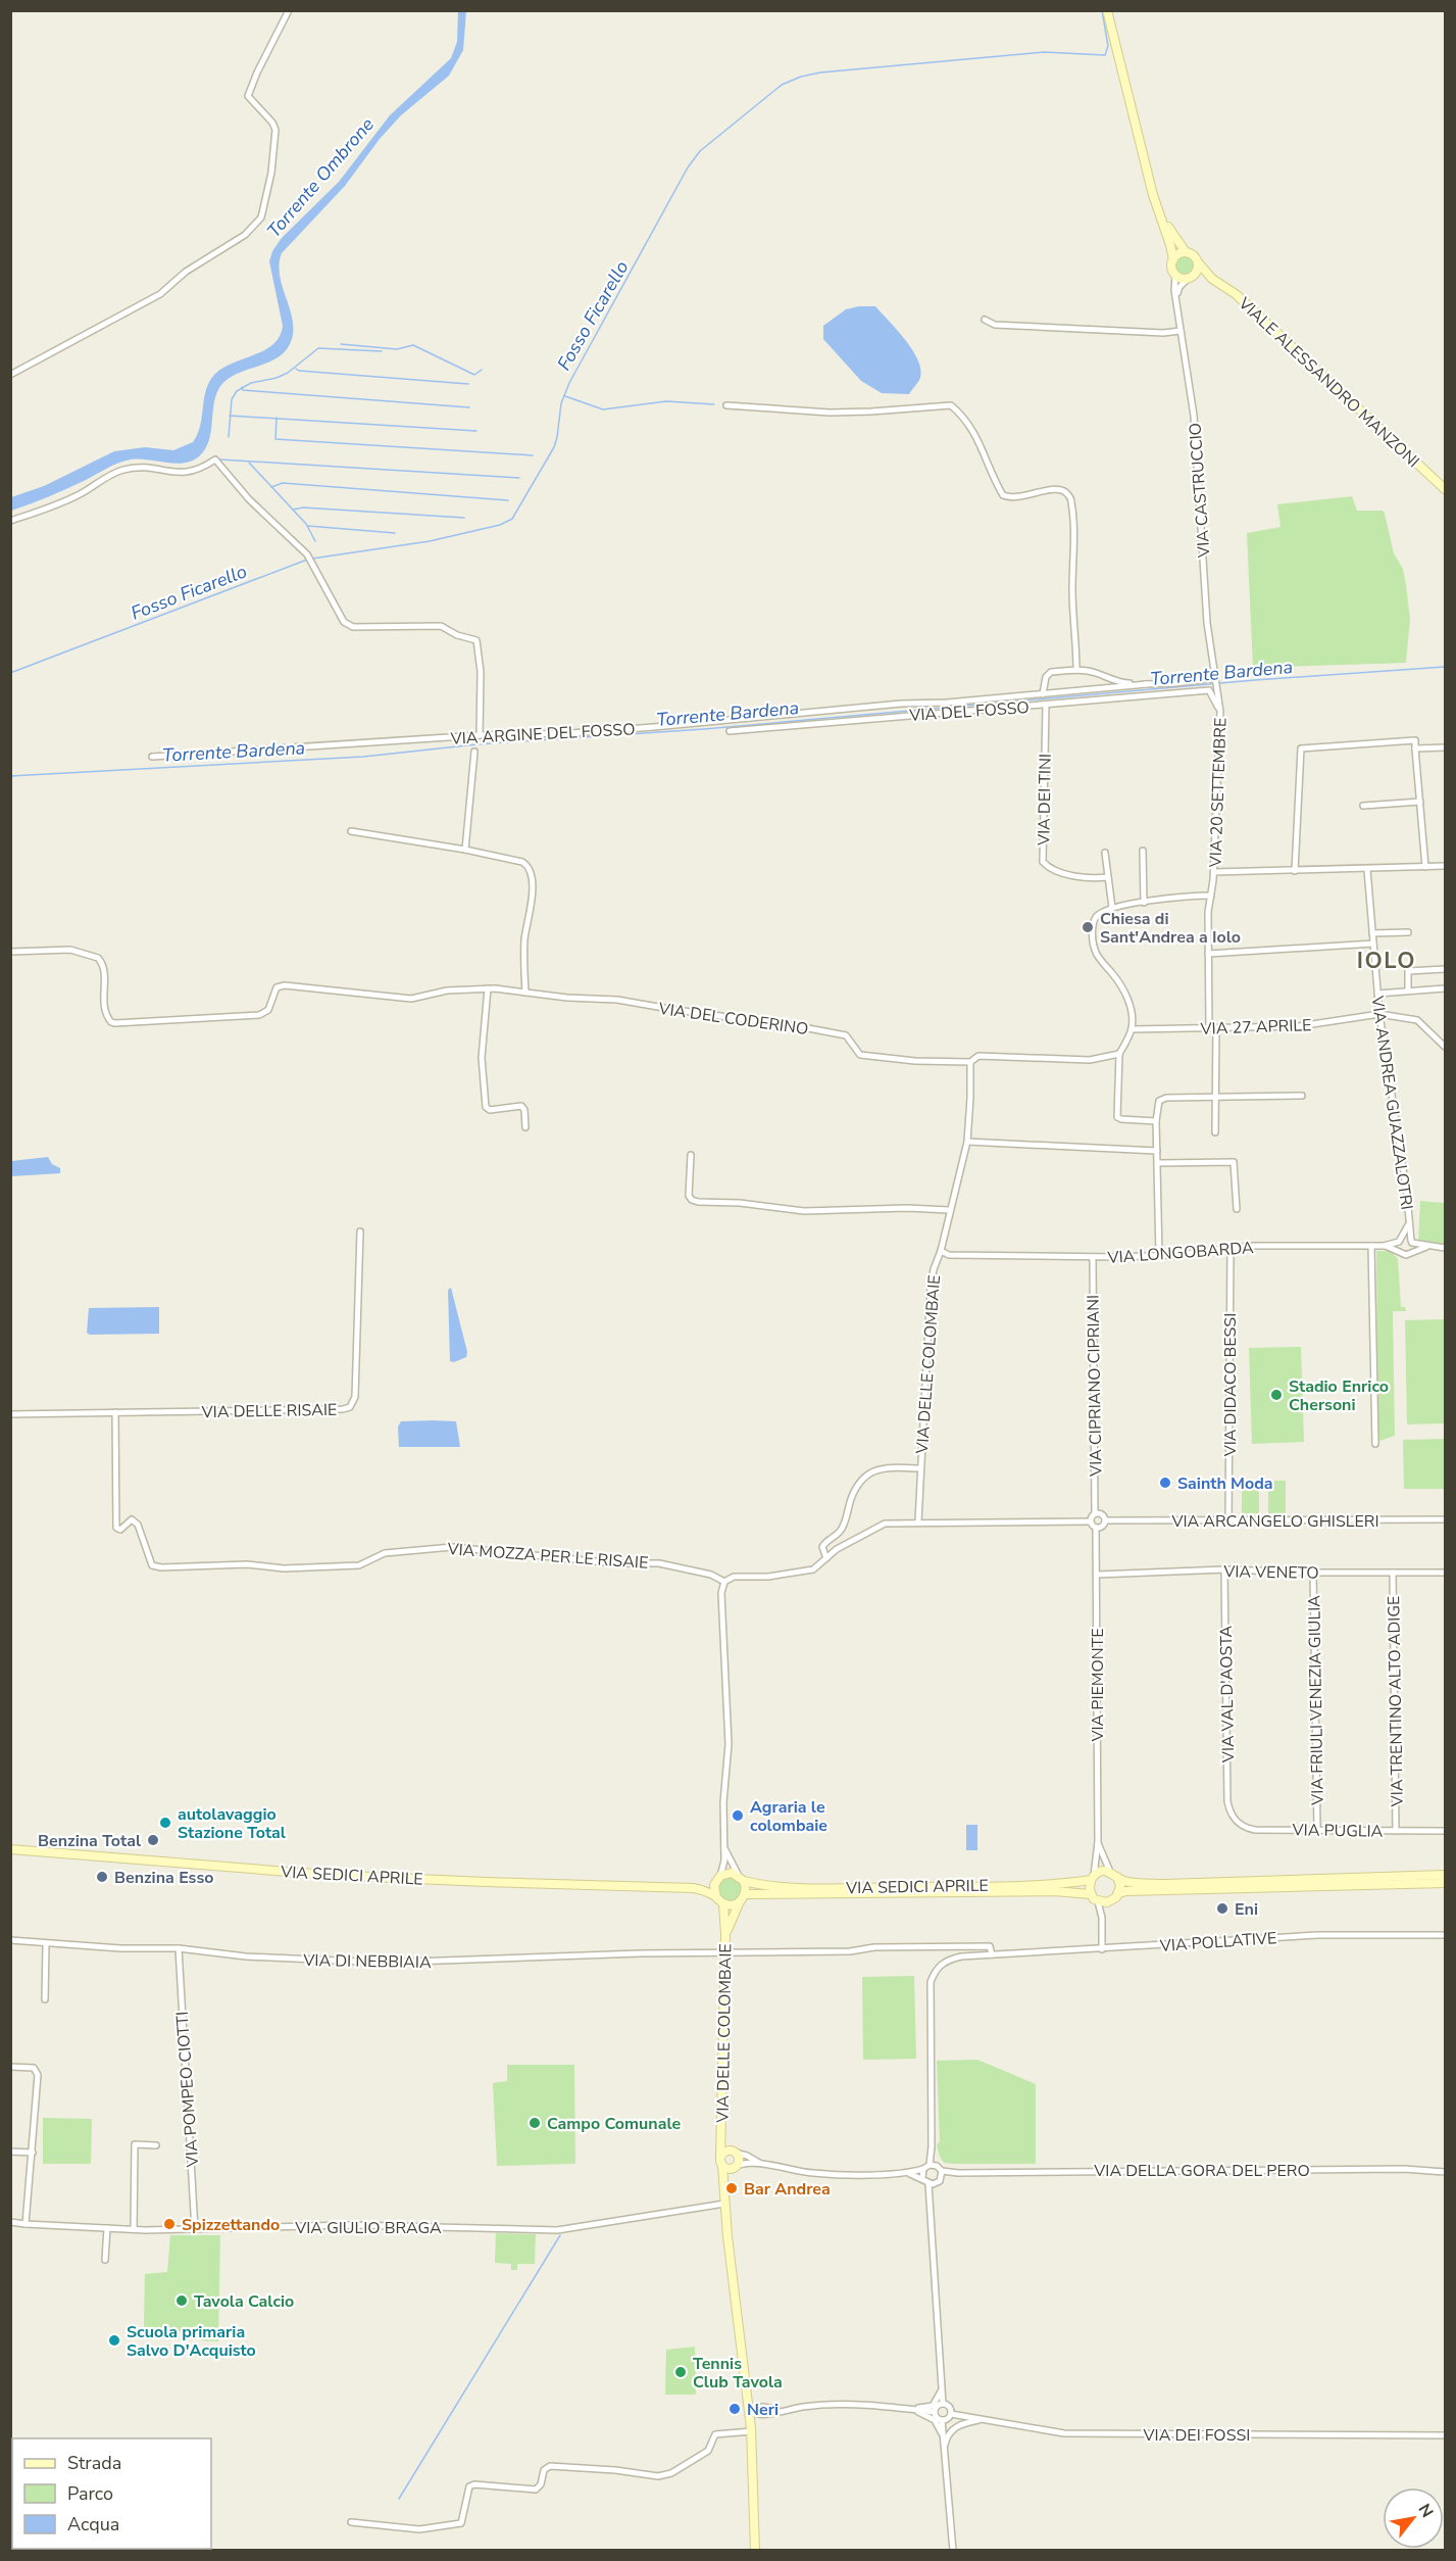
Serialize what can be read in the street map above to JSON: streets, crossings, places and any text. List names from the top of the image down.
{
  "streets": {
    "main road": ["VIALE ALESSANDRO MANZONI", "VIA DELLE COLOMBAIE", "VIA SEDICI APRILE"],
    "street": [
      "VIA CASTRUCCIO",
      "VIA DEL FOSSO",
      "VIA ARGINE DEL FOSSO",
      "VIA 20 SETTEMBRE",
      "VIA DEI TINI",
      "VIA DEL CODERINO",
      "VIA 27 APRILE",
      "VIA ANDREA GUAZZALOTRI",
      "VIA LONGOBARDA",
      "VIA DIDACO BESSI",
      "VIA CIPRIANO CIPRIANI",
      "VIA DELLE RISAIE",
      "VIA ARCANGELO GHISLERI",
      "VIA MOZZA PER LE RISAIE",
      "VIA VENETO",
      "VIA PIEMONTE",
      "VIA VAL D'AOSTA",
      "VIA FRIULI VENEZIA GIULIA",
      "VIA TRENTINO ALTO ADIGE",
      "VIA PUGLIA",
      "VIA POLLATIVE",
      "VIA DI NEBBIAIA",
      "VIA POMPEO CIOTTI",
      "VIA DELLA GORA DEL PERO",
      "VIA GIULIO BRAGA",
      "VIA DEI FOSSI"
    ]
  },
  "crossings": [
    ["VIALE ALESSANDRO MANZONI", "VIA CASTRUCCIO"],
    ["VIA CASTRUCCIO", "VIA 20 SETTEMBRE"],
    ["VIA DEL FOSSO", "VIA 20 SETTEMBRE"],
    ["VIA DEL FOSSO", "VIA DEI TINI"],
    ["VIA 20 SETTEMBRE", "VIA 27 APRILE"],
    ["VIA DEL CODERINO", "VIA DELLE COLOMBAIE"],
    ["VIA 27 APRILE", "VIA ANDREA GUAZZALOTRI"],
    ["VIA ANDREA GUAZZALOTRI", "VIA LONGOBARDA"],
    ["VIA LONGOBARDA", "VIA DELLE COLOMBAIE"],
    ["VIA LONGOBARDA", "VIA DIDACO BESSI"],
    ["VIA LONGOBARDA", "VIA CIPRIANO CIPRIANI"],
    ["VIA DELLE COLOMBAIE", "VIA SEDICI APRILE"],
    ["VIA DELLE COLOMBAIE", "VIA POLLATIVE"],
    ["VIA DELLE COLOMBAIE", "VIA DI NEBBIAIA"],
    ["VIA DIDACO BESSI", "VIA ARCANGELO GHISLERI"],
    ["VIA CIPRIANO CIPRIANI", "VIA ARCANGELO GHISLERI"],
    ["VIA CIPRIANO CIPRIANI", "VIA PIEMONTE"],
    ["VIA DELLE RISAIE", "VIA MOZZA PER LE RISAIE"],
    ["VIA ARCANGELO GHISLERI", "VIA PIEMONTE"],
    ["VIA VENETO", "VIA PIEMONTE"],
    ["VIA VENETO", "VIA VAL D'AOSTA"],
    ["VIA VENETO", "VIA FRIULI VENEZIA GIULIA"],
    ["VIA VENETO", "VIA TRENTINO ALTO ADIGE"],
    ["VIA PIEMONTE", "VIA SEDICI APRILE"],
    ["VIA VAL D'AOSTA", "VIA PUGLIA"],
    ["VIA FRIULI VENEZIA GIULIA", "VIA PUGLIA"],
    ["VIA TRENTINO ALTO ADIGE", "VIA PUGLIA"],
    ["VIA POLLATIVE", "VIA DI NEBBIAIA"],
    ["VIA DI NEBBIAIA", "VIA POMPEO CIOTTI"],
    ["VIA POMPEO CIOTTI", "VIA GIULIO BRAGA"]
  ],
  "districts": ["IOLO"],
  "water": ["Torrente Ombrone", "Fosso Ficarello", "Torrente Bardena"],
  "places": [
    "Chiesa di Sant'Andrea a Iolo",
    "Stadio Enrico Chersoni",
    "Sainth Moda",
    "Agraria le colombaie",
    "autolavaggio Stazione Total",
    "Benzina Total",
    "Benzina Esso",
    "Eni",
    "Campo Comunale",
    "Bar Andrea",
    "Spizzettando",
    "Tavola Calcio",
    "Scuola primaria Salvo D'Acquisto",
    "Tennis Club Tavola",
    "Neri"
  ],
  "legend": ["Strada", "Parco", "Acqua"],
  "north": "top right"
}
